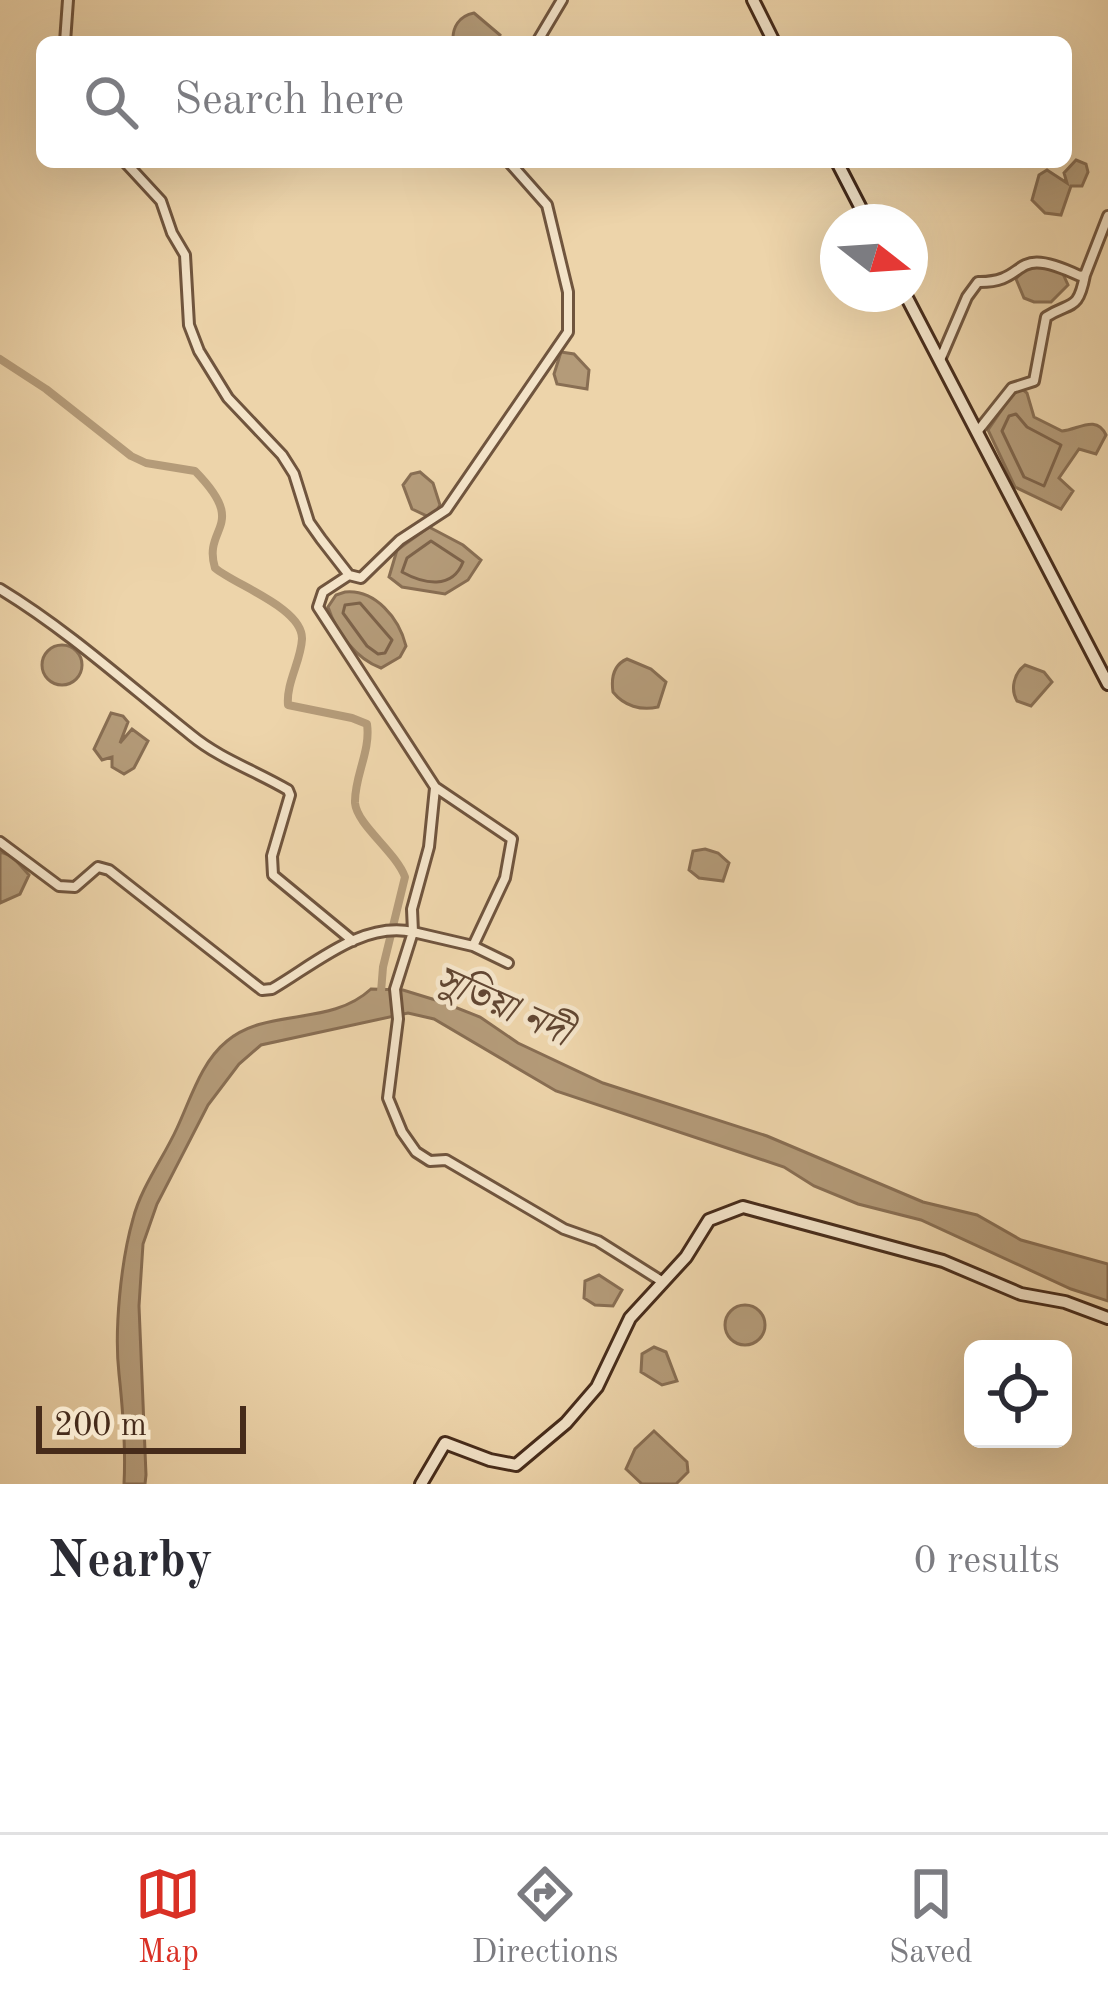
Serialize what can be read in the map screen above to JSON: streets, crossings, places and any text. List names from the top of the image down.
{
  "water": ["সুতিয়া নদী"],
  "scale_bar": "200 m",
  "north": "right",
  "page": {
    "search": "Search here",
    "scale": "200 m",
    "heading": ["Nearby", "0 results"],
    "nav": ["Map", "Directions", "Saved"]
  }
}
